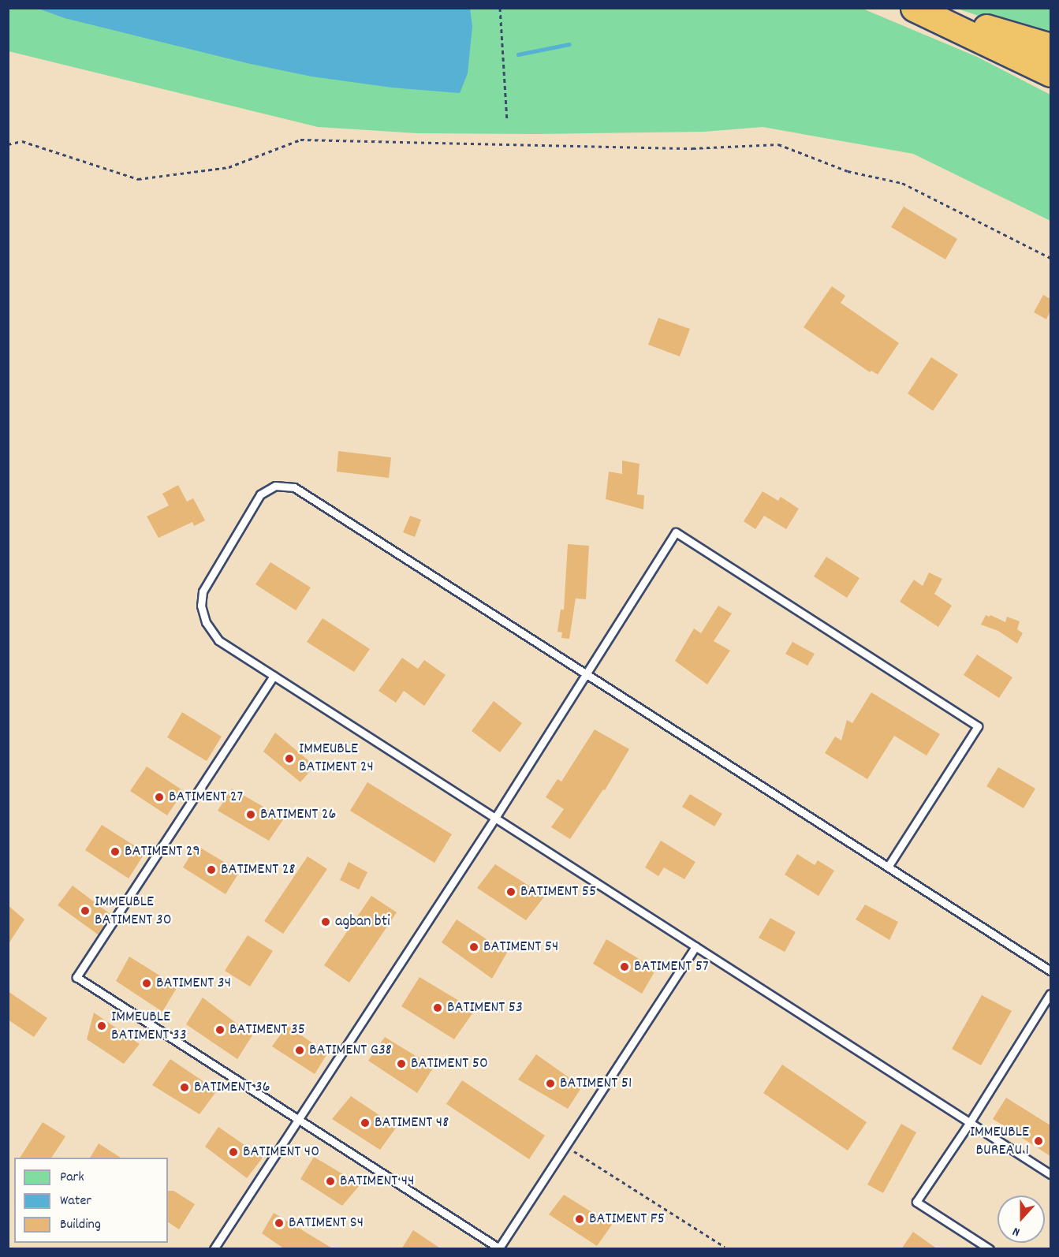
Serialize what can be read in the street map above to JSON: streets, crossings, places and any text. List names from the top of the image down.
{
  "places": [
    "IMMEUBLE BATIMENT 24",
    "BATIMENT 27",
    "BATIMENT 26",
    "BATIMENT 29",
    "BATIMENT 28",
    "BATIMENT 55",
    "IMMEUBLE BATIMENT 30",
    "agban bti",
    "BATIMENT 54",
    "BATIMENT 57",
    "BATIMENT 34",
    "BATIMENT 53",
    "IMMEUBLE BATIMENT 33",
    "BATIMENT 35",
    "BATIMENT G38",
    "BATIMENT 50",
    "BATIMENT 51",
    "BATIMENT 36",
    "BATIMENT 48",
    "IMMEUBLE BUREAU 1",
    "BATIMENT 40",
    "BATIMENT 44",
    "BATIMENT F5",
    "BATIMENT S4"
  ],
  "legend": ["Park", "Water", "Building"],
  "north": "bottom"
}
